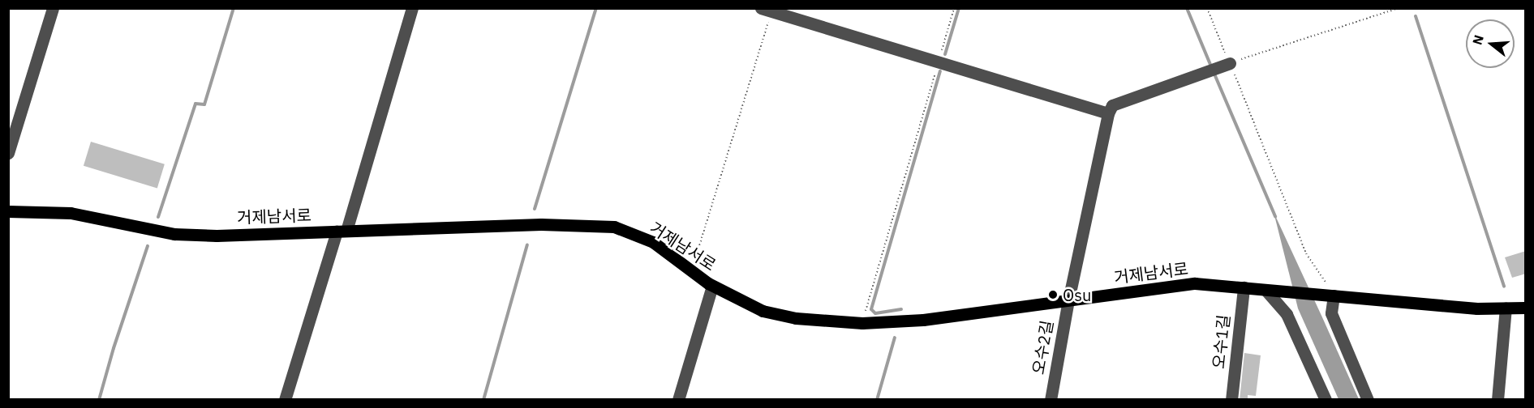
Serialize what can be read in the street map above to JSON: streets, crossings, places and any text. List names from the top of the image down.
{
  "streets": {
    "main road": ["거제남서로"],
    "street": ["오수1길", "오수2길"]
  },
  "crossings": [
    ["거제남서로", "오수1길"],
    ["거제남서로", "오수2길"]
  ],
  "places": ["Osu"],
  "north": "left"
}
